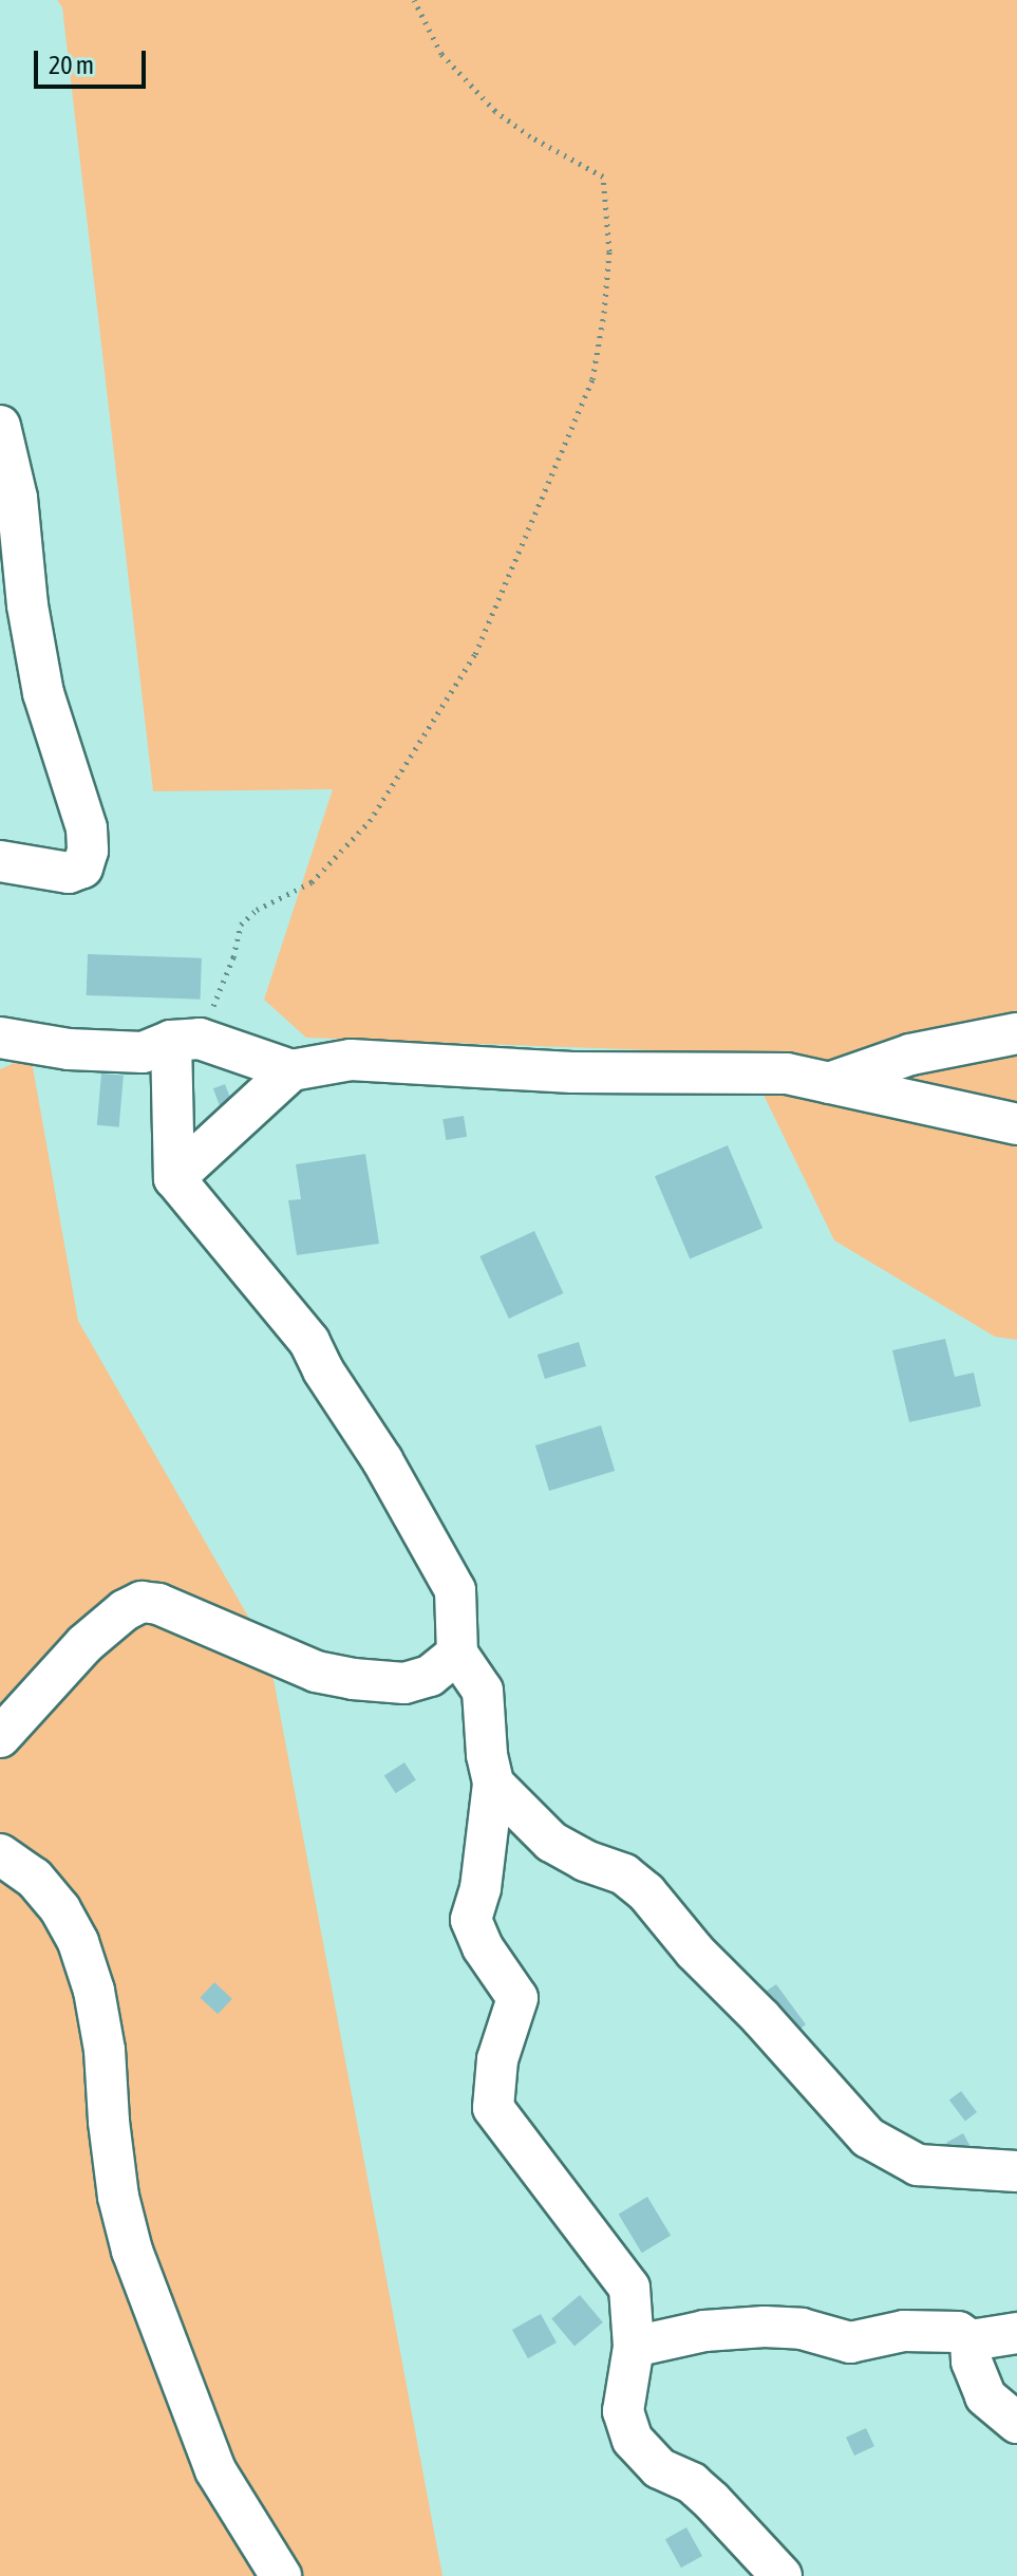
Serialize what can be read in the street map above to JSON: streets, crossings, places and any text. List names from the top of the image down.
{
  "scale_bar": "20 m"
}
